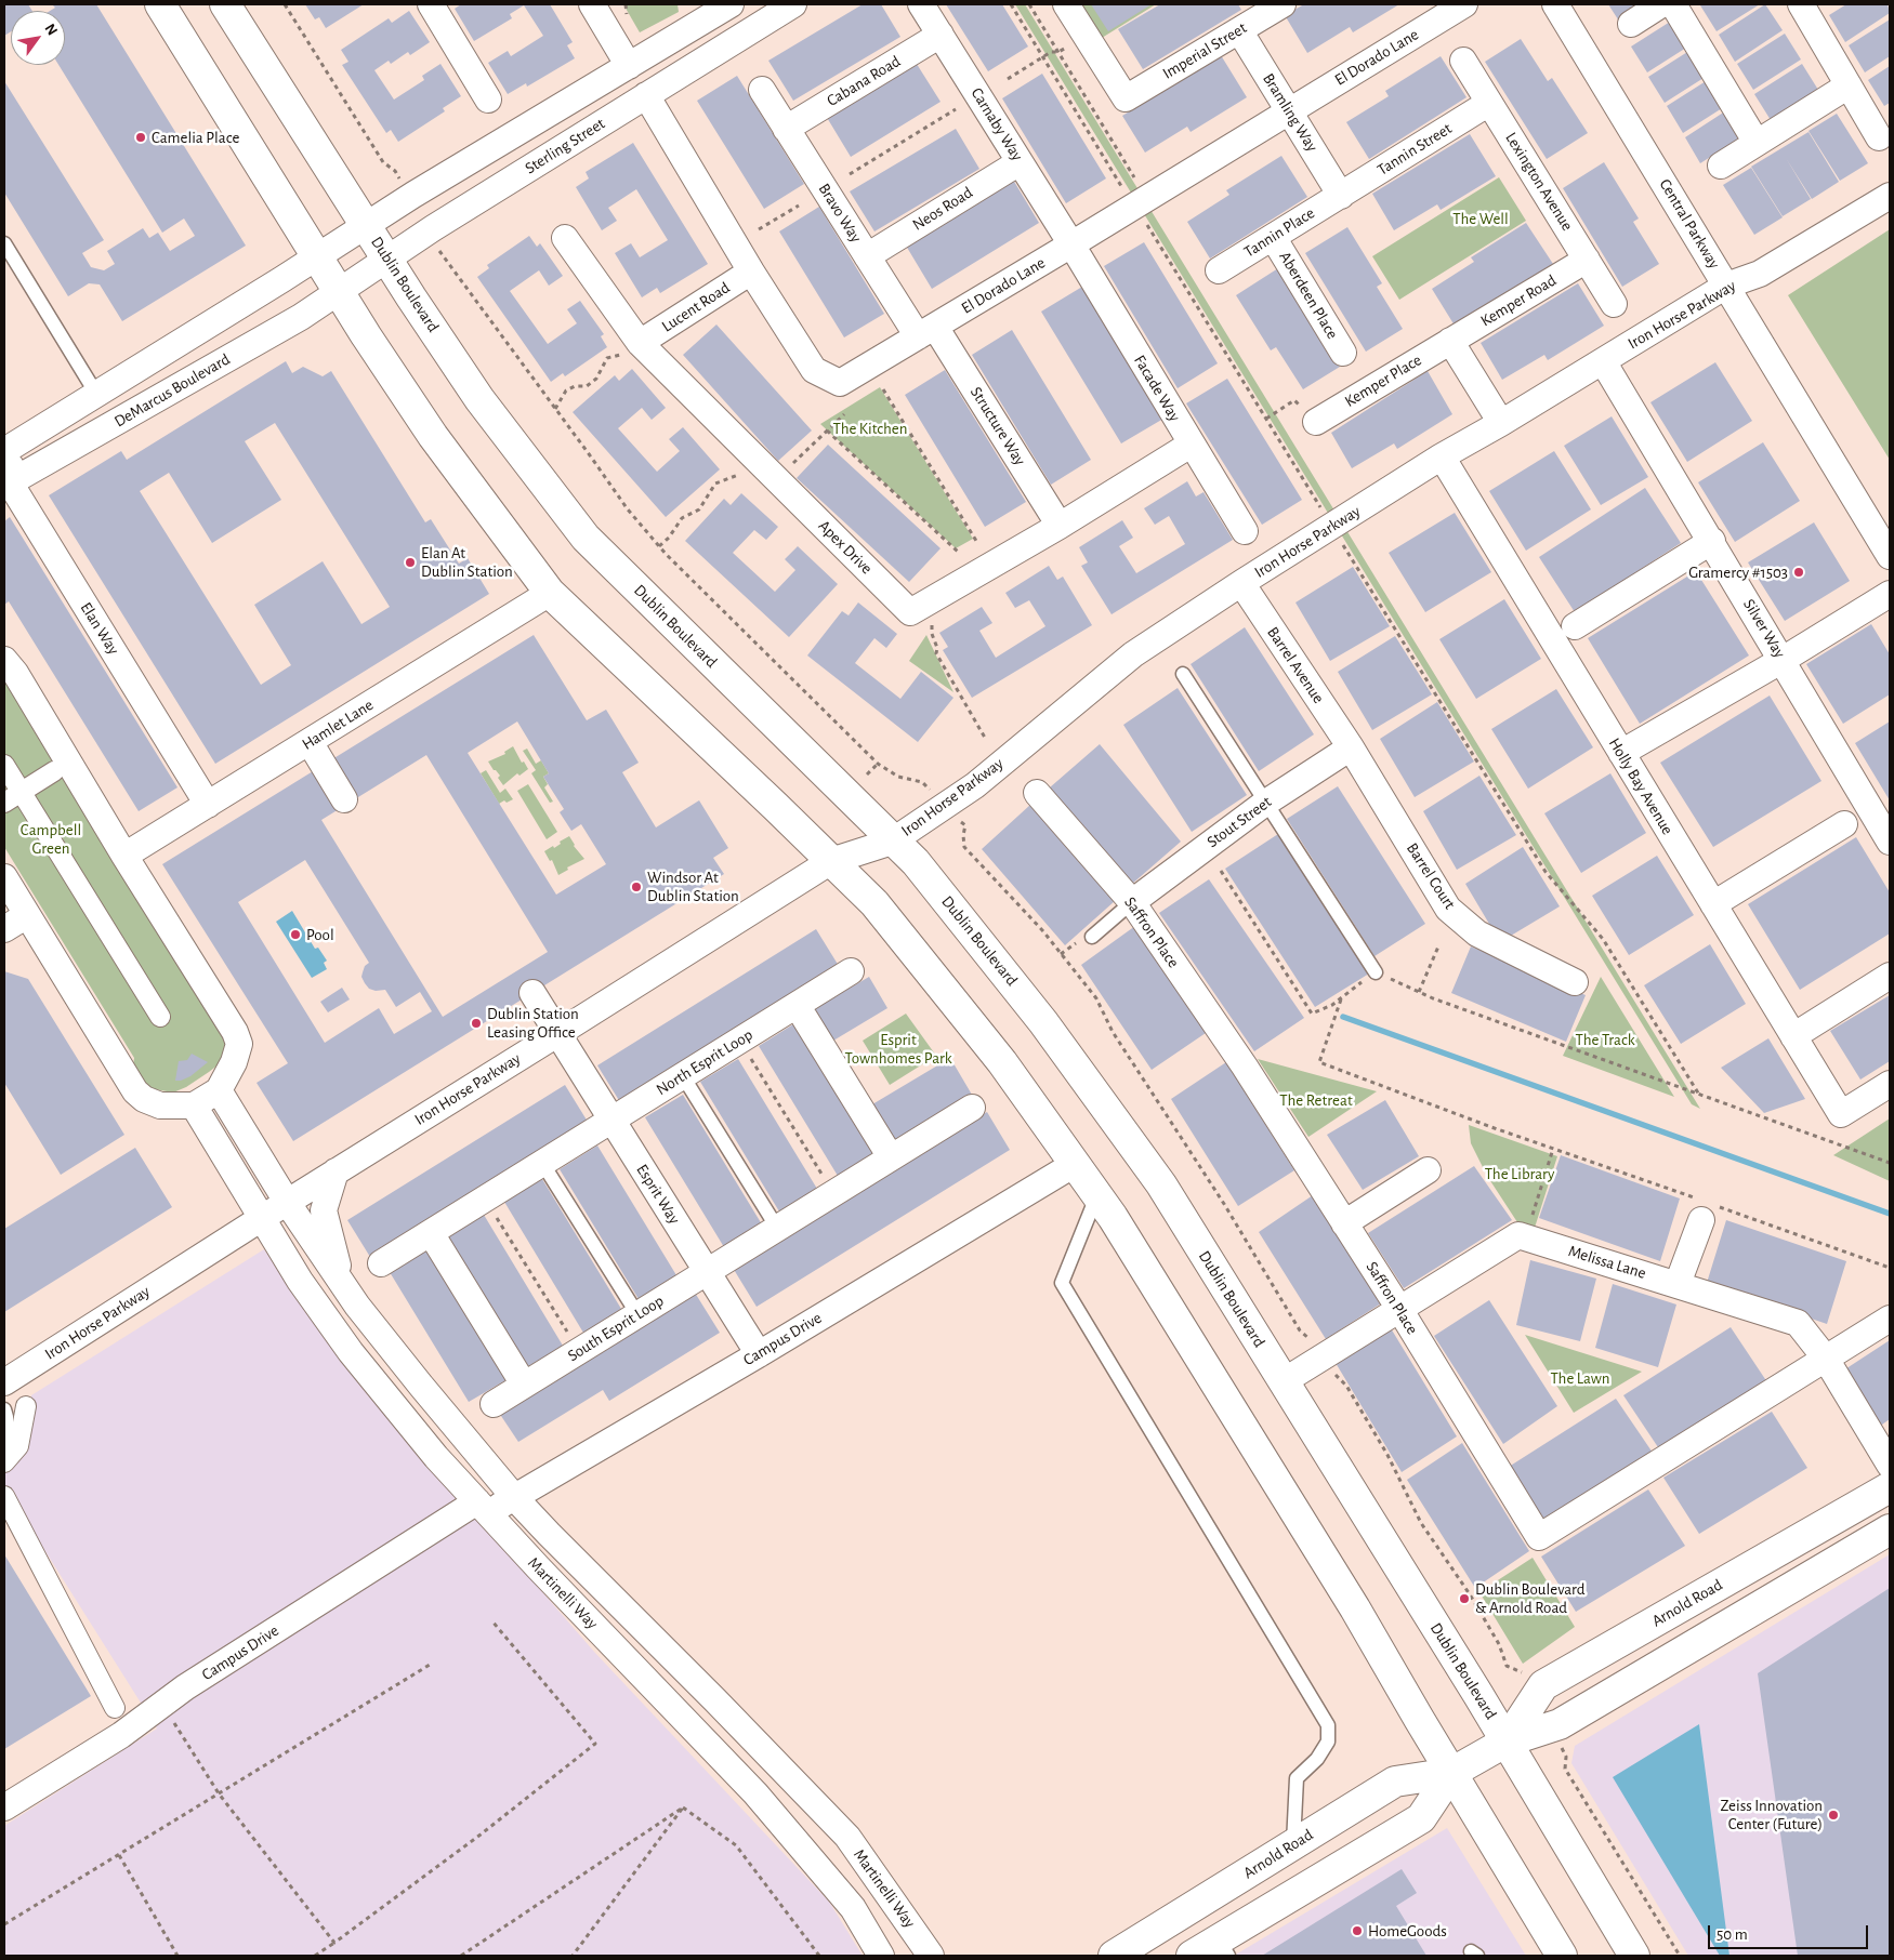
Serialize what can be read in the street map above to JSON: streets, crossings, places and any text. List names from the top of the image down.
{
  "streets": {
    "main road": ["Dublin Boulevard", "Arnold Road"],
    "street": [
      "Imperial Street",
      "El Dorado Lane",
      "Cabana Road",
      "Bramling Way",
      "Carnaby Way",
      "Sterling Street",
      "Tannin Street",
      "Lexington Avenue",
      "Neos Road",
      "Bravo Way",
      "Central Parkway",
      "Tannin Place",
      "Aberdeen Place",
      "Kemper Road",
      "Lucent Road",
      "Iron Horse Parkway",
      "Kemper Place",
      "Facade Way",
      "DeMarcus Boulevard",
      "Structure Way",
      "Apex Drive",
      "Elan Way",
      "Silver Way",
      "Barrel Avenue",
      "Hamlet Lane",
      "Holly Bay Avenue",
      "Stout Street",
      "Barrel Court",
      "Saffron Place",
      "North Esprit Loop",
      "Esprit Way",
      "Melissa Lane",
      "South Esprit Loop",
      "Campus Drive",
      "Martinelli Way"
    ]
  },
  "crossings": [
    ["Imperial Street", "Bramling Way"],
    ["El Dorado Lane", "Bramling Way"],
    ["El Dorado Lane", "Carnaby Way"],
    ["El Dorado Lane", "Sterling Street"],
    ["El Dorado Lane", "Bravo Way"],
    ["El Dorado Lane", "Lucent Road"],
    ["El Dorado Lane", "Facade Way"],
    ["El Dorado Lane", "Structure Way"],
    ["Cabana Road", "Carnaby Way"],
    ["Cabana Road", "Bravo Way"],
    ["Bramling Way", "Tannin Street"],
    ["Bramling Way", "Tannin Place"],
    ["Carnaby Way", "Neos Road"],
    ["Carnaby Way", "Facade Way"],
    ["Sterling Street", "Dublin Boulevard"],
    ["Sterling Street", "DeMarcus Boulevard"],
    ["Tannin Street", "Lexington Avenue"],
    ["Tannin Street", "Tannin Place"],
    ["Lexington Avenue", "Kemper Road"],
    ["Neos Road", "Bravo Way"],
    ["Bravo Way", "Structure Way"],
    ["Central Parkway", "Iron Horse Parkway"],
    ["Tannin Place", "Aberdeen Place"],
    ["Dublin Boulevard", "Iron Horse Parkway"],
    ["Dublin Boulevard", "Arnold Road"],
    ["Kemper Road", "Kemper Place"],
    ["Lucent Road", "Apex Drive"],
    ["Iron Horse Parkway", "Silver Way"],
    ["Iron Horse Parkway", "Barrel Avenue"],
    ["Iron Horse Parkway", "Holly Bay Avenue"],
    ["Iron Horse Parkway", "Esprit Way"],
    ["Iron Horse Parkway", "Martinelli Way"],
    ["Facade Way", "Apex Drive"],
    ["DeMarcus Boulevard", "Elan Way"],
    ["Structure Way", "Apex Drive"],
    ["Elan Way", "Hamlet Lane"],
    ["Barrel Avenue", "Stout Street"],
    ["Barrel Avenue", "Barrel Court"],
    ["Stout Street", "Barrel Court"],
    ["Stout Street", "Saffron Place"],
    ["Saffron Place", "Melissa Lane"],
    ["North Esprit Loop", "Esprit Way"],
    ["Esprit Way", "South Esprit Loop"],
    ["Esprit Way", "Campus Drive"],
    ["Campus Drive", "Martinelli Way"]
  ],
  "parks": [
    "The Well",
    "The Kitchen",
    "Campbell Green",
    "Esprit Townhomes Park",
    "The Track",
    "The Retreat",
    "The Library",
    "The Lawn"
  ],
  "places": [
    "Camelia Place",
    "Elan At Dublin Station",
    "Gramercy #1503",
    "Windsor At Dublin Station",
    "Pool",
    "Dublin Station Leasing Office",
    "Dublin Boulevard & Arnold Road",
    "Zeiss Innovation Center (Future)",
    "HomeGoods"
  ],
  "scale_bar": "50 m",
  "north": "top right"
}
